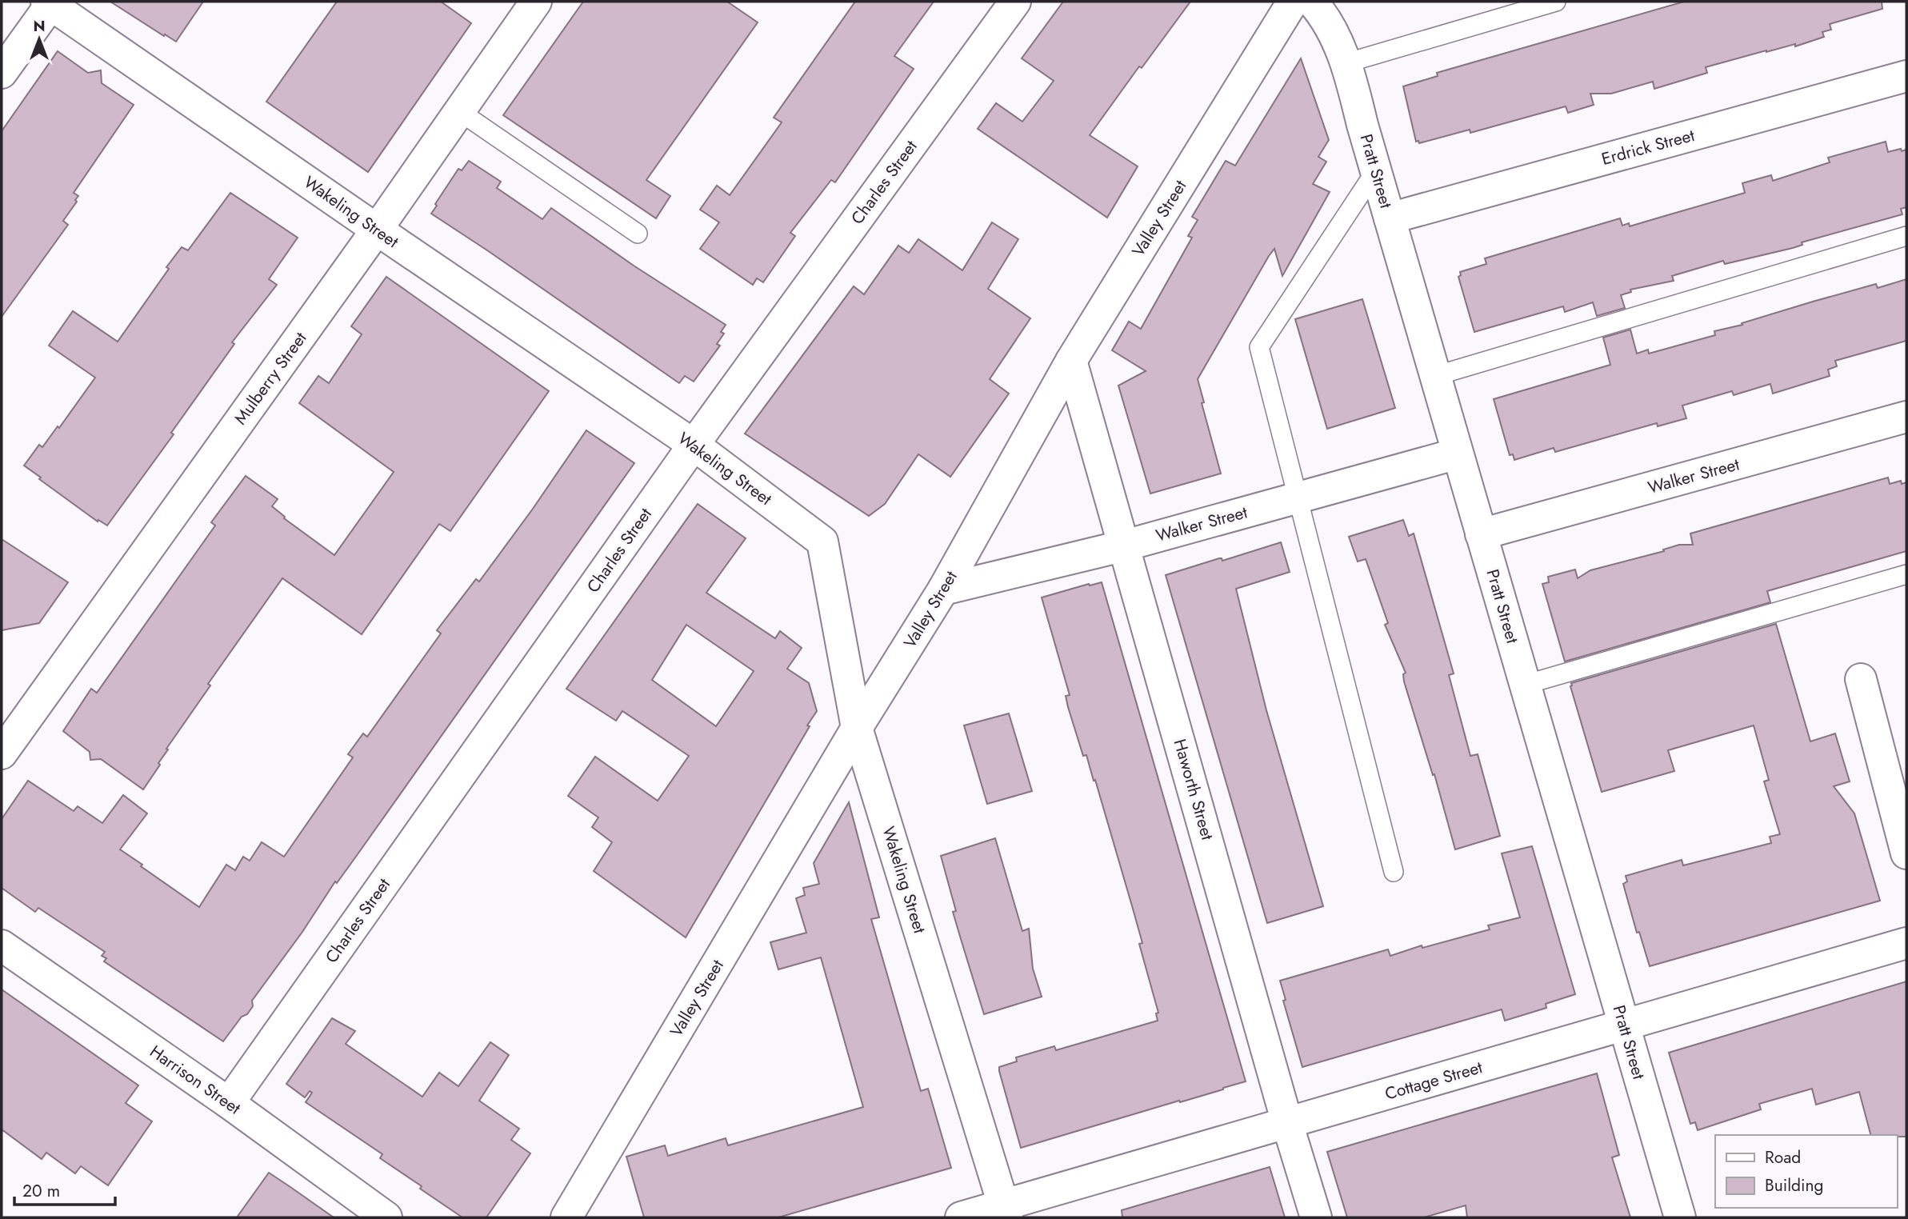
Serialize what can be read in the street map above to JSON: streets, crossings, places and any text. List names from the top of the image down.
{
  "streets": {
    "street": [
      "Erdrick Street",
      "Pratt Street",
      "Charles Street",
      "Wakeling Street",
      "Valley Street",
      "Mulberry Street",
      "Walker Street",
      "Haworth Street",
      "Harrison Street",
      "Cottage Street"
    ]
  },
  "crossings": [
    ["Erdrick Street", "Pratt Street"],
    ["Pratt Street", "Walker Street"],
    ["Pratt Street", "Cottage Street"],
    ["Charles Street", "Wakeling Street"],
    ["Charles Street", "Harrison Street"],
    ["Wakeling Street", "Valley Street"],
    ["Wakeling Street", "Mulberry Street"],
    ["Wakeling Street", "Cottage Street"],
    ["Valley Street", "Walker Street"],
    ["Valley Street", "Haworth Street"],
    ["Walker Street", "Haworth Street"],
    ["Haworth Street", "Cottage Street"]
  ],
  "legend": ["Road", "Building"],
  "scale_bar": "20 m",
  "north": "top"
}
